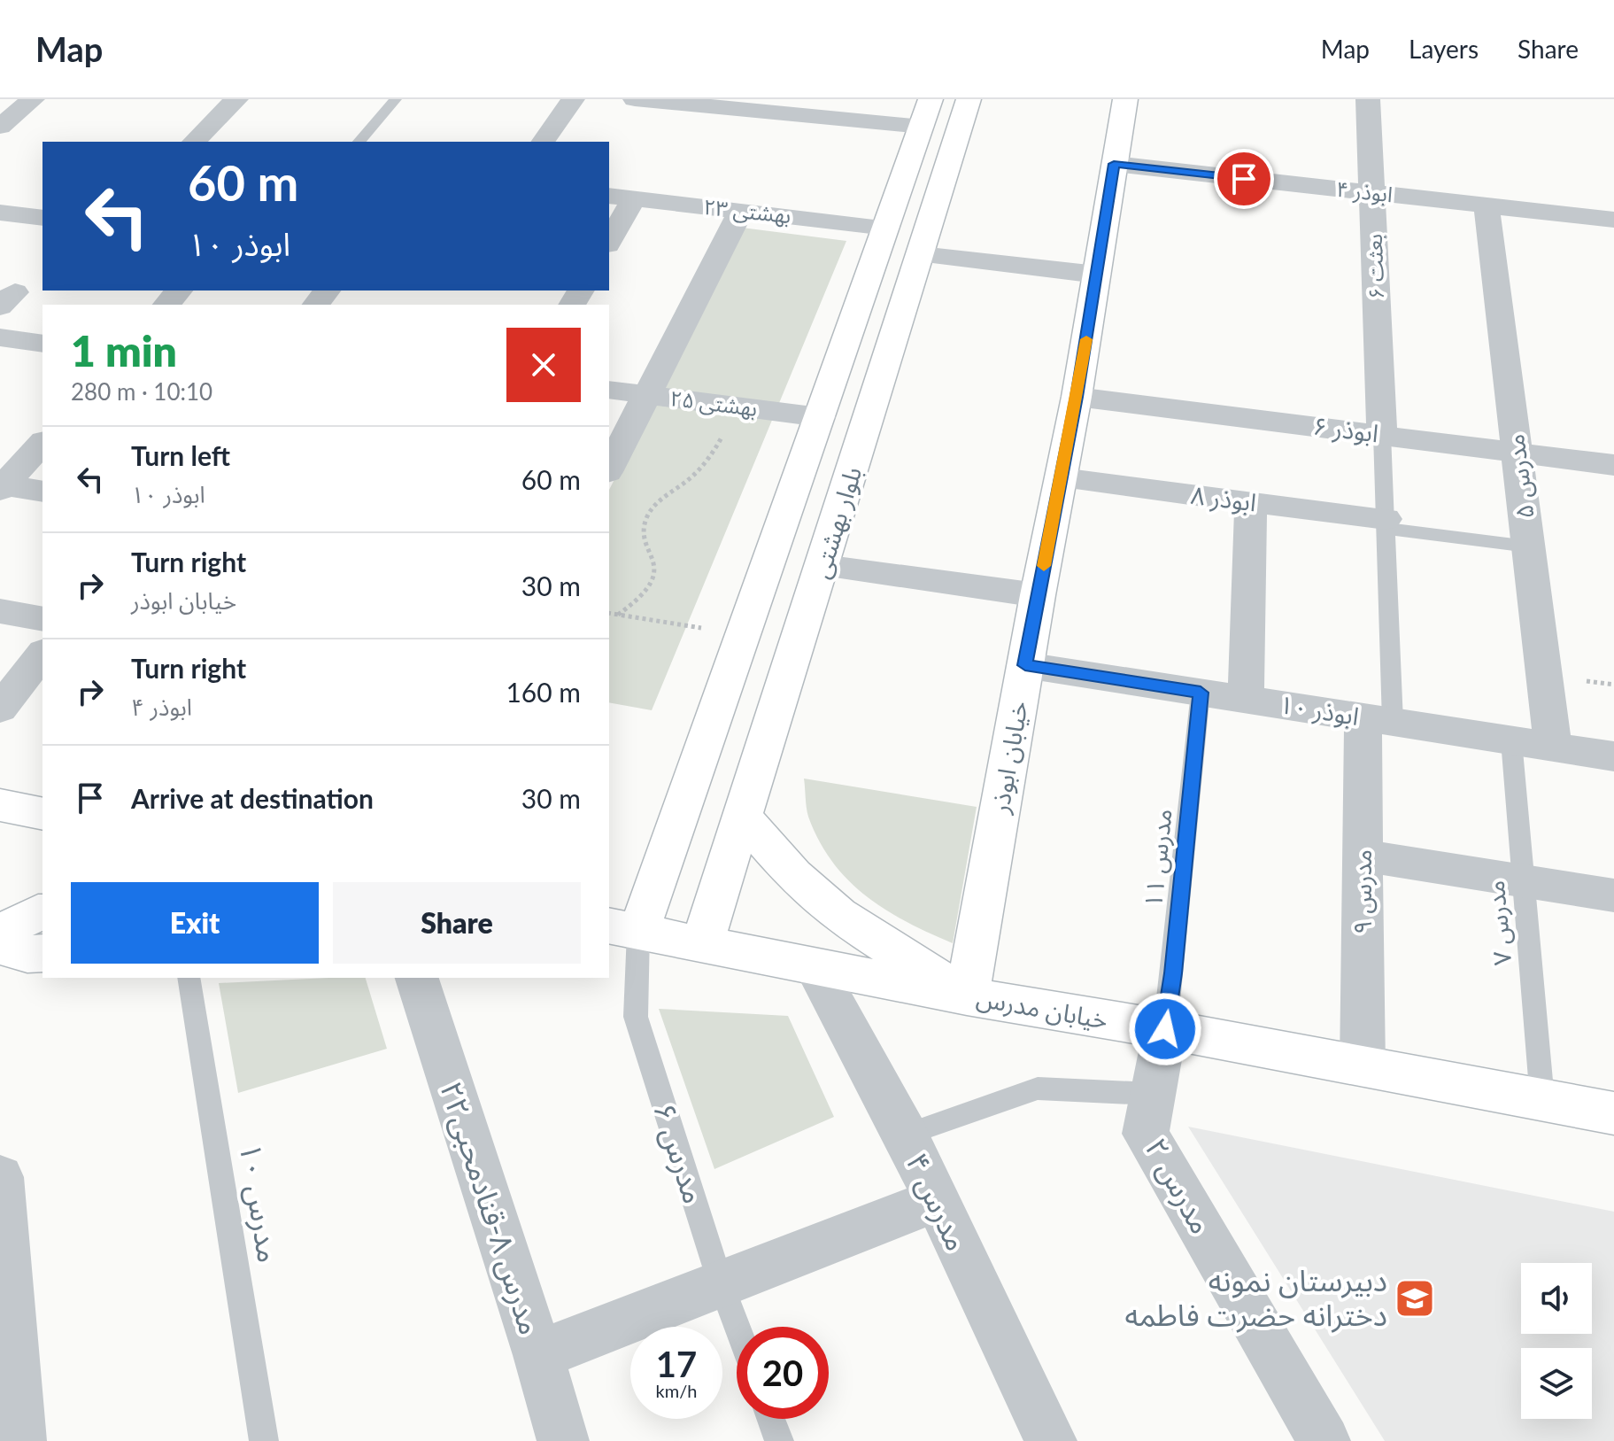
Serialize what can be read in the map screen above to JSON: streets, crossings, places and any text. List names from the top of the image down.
{
  "streets": {
    "main road": ["بلوار بهشتی", "خیابان ابوذر", "خیابان مدرس"],
    "street": [
      "ابوذر ۴",
      "بهشتی ۲۳",
      "بعثت ۶",
      "بهشتی ۲۵",
      "ابوذر ۶",
      "مدرس ۵",
      "ابوذر ۸",
      "ابوذر ۱۰",
      "مدرس ۹",
      "مدرس ۲",
      "مدرس ۴",
      "مدرس ۸-قنادمحبی۲۲"
    ],
    "lane": [
      "مدرس ۱۱",
      "مدرس ۷",
      "مدرس ۶",
      "مدرس ۱۰"
    ]
  },
  "crossings": [
    ["ابوذر ۴", "بعثت ۶"],
    ["ابوذر ۴", "مدرس ۵"],
    ["ابوذر ۴", "خیابان ابوذر"],
    ["بهشتی ۲۳", "بلوار بهشتی"],
    ["بعثت ۶", "ابوذر ۶"],
    ["بهشتی ۲۵", "بلوار بهشتی"],
    ["ابوذر ۶", "مدرس ۵"],
    ["ابوذر ۶", "خیابان ابوذر"],
    ["مدرس ۵", "ابوذر ۱۰"],
    ["ابوذر ۸", "خیابان ابوذر"],
    ["بلوار بهشتی", "خیابان مدرس"],
    ["بلوار بهشتی", "مدرس ۶"],
    ["ابوذر ۱۰", "خیابان ابوذر"],
    ["ابوذر ۱۰", "مدرس ۱۱"],
    ["ابوذر ۱۰", "مدرس ۹"],
    ["ابوذر ۱۰", "مدرس ۷"],
    ["خیابان ابوذر", "خیابان مدرس"],
    ["مدرس ۱۱", "خیابان مدرس"],
    ["مدرس ۱۱", "مدرس ۲"],
    ["مدرس ۹", "خیابان مدرس"],
    ["مدرس ۷", "خیابان مدرس"],
    ["خیابان مدرس", "مدرس ۶"],
    ["خیابان مدرس", "مدرس ۲"],
    ["خیابان مدرس", "مدرس ۴"]
  ],
  "places": {
    "school or university": ["دبیرستان نمونه دخترانه حضرت فاطمه"]
  },
  "page": {
    "header": "Map",
    "nav": ["Map", "Layers", "Share"],
    "turn": ["60 m", "ابوذر ۱۰"],
    "heading": ["1 min", "280 m · 10:10"],
    "list": [
      {
        "name": "Turn left",
        "note": "ابوذر ۱۰",
        "value": "60 m"
      },
      {
        "name": "Turn right",
        "note": "خیابان ابوذر",
        "value": "30 m"
      },
      {
        "name": "Turn right",
        "note": "ابوذر ۴",
        "value": "160 m"
      },
      {
        "name": "Arrive at destination",
        "value": "30 m"
      }
    ],
    "buttons": ["Exit", "Share"],
    "speed": "17 km/h",
    "limit": "20"
  }
}
